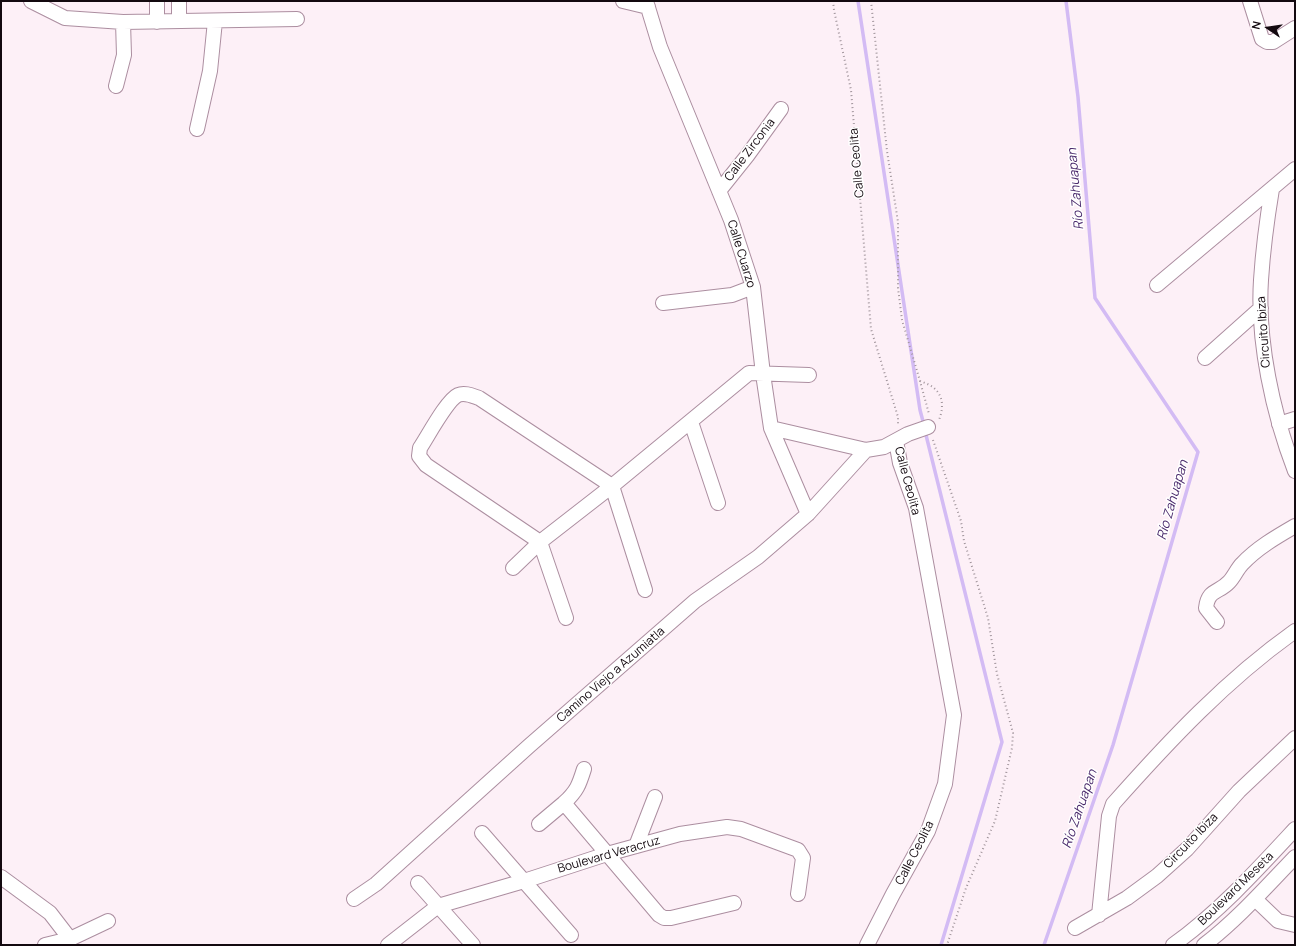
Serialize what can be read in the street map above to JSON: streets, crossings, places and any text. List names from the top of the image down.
{
  "streets": {
    "street": [
      "Calle Zirconia",
      "Calle Ceolita",
      "Calle Cuarzo",
      "Circuito Ibiza",
      "Camino Viejo a Azumiatla",
      "Boulevard Veracruz",
      "Boulevard Meseta"
    ]
  },
  "crossings": [
    ["Calle Zirconia", "Calle Cuarzo"],
    ["Calle Cuarzo", "Camino Viejo a Azumiatla"]
  ],
  "water": ["Río Zahuapan"],
  "north": "left"
}
